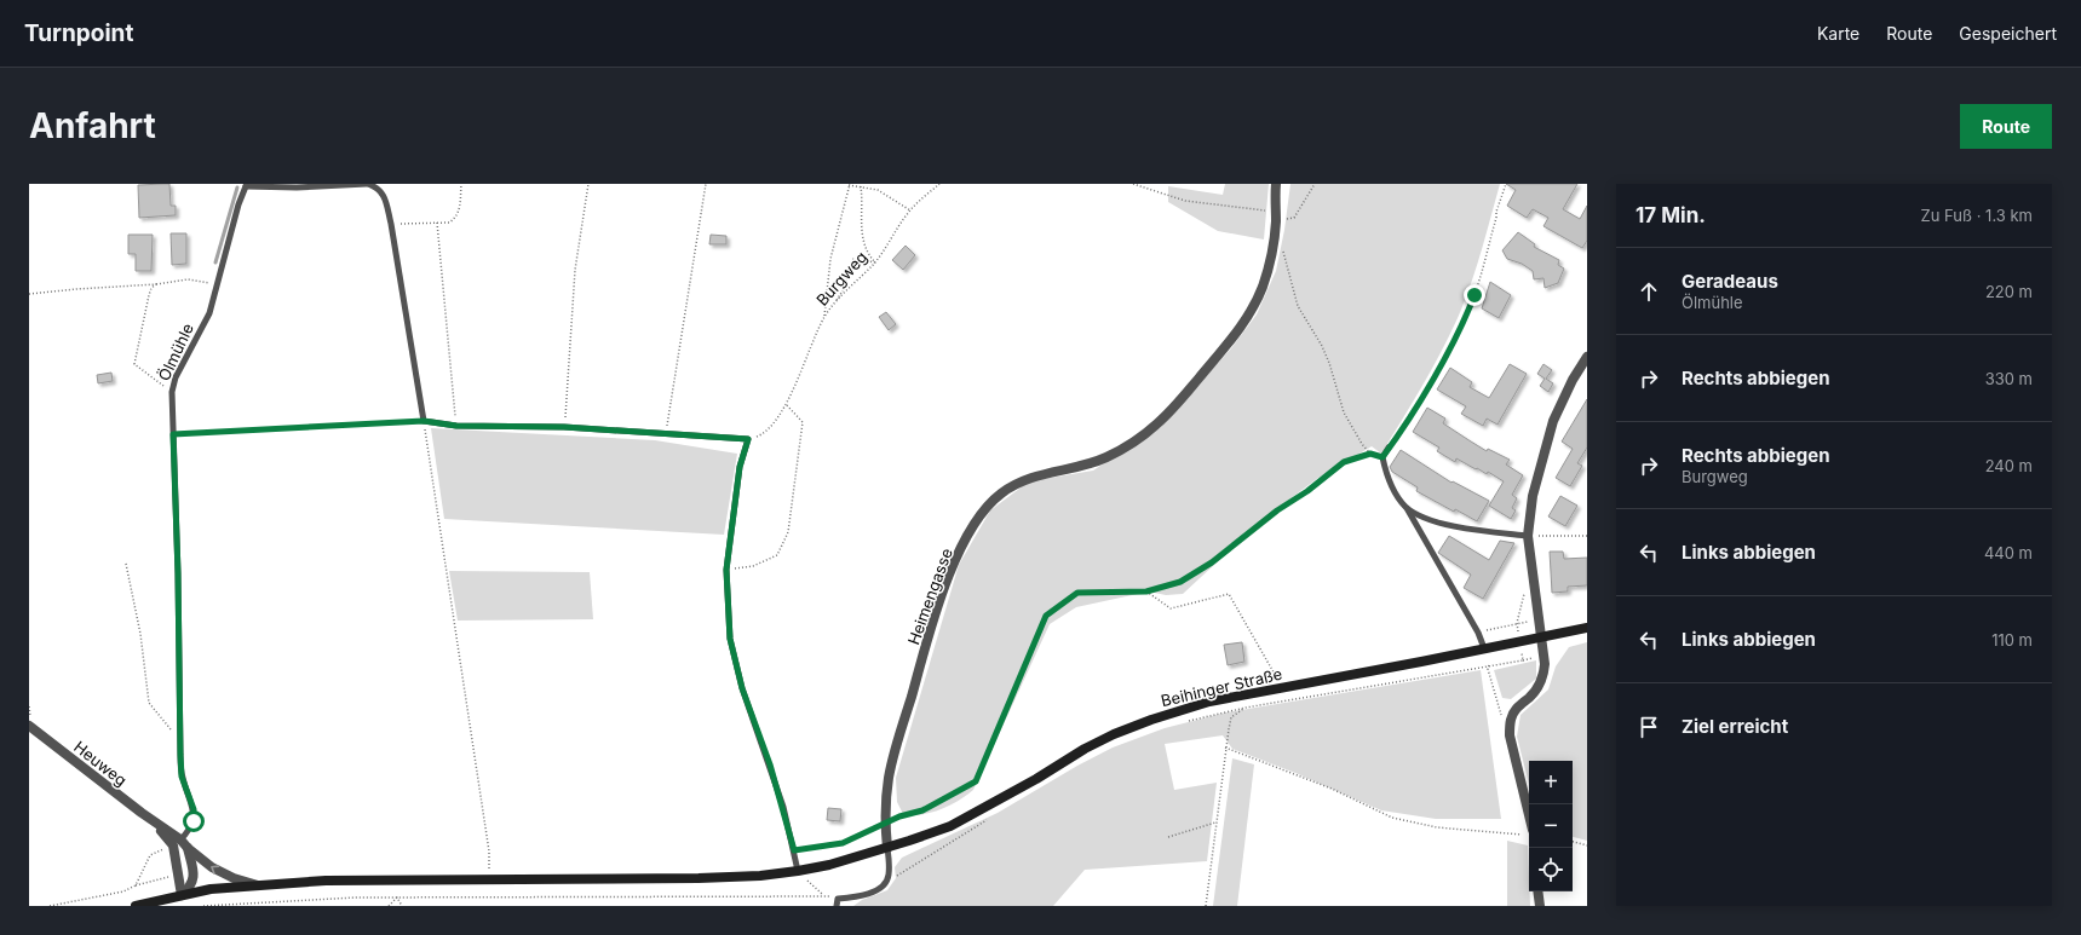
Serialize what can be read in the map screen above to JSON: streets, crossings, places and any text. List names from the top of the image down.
{
  "streets": {
    "main road": ["Beihinger Straße"],
    "street": ["Heimengasse", "Heuweg"],
    "lane": ["Ölmühle"],
    "path": ["Burgweg"]
  },
  "crossings": [
    ["Ölmühle", "Heuweg"],
    ["Heimengasse", "Beihinger Straße"]
  ],
  "page": {
    "header": "Turnpoint",
    "nav": ["Karte", "Route", "Gespeichert"],
    "buttons": "Route",
    "title": "Anfahrt",
    "heading": ["17 Min.", "Zu Fuß · 1.3 km"],
    "list": [
      ["Geradeaus", "Ölmühle", "220 m"],
      ["Rechts abbiegen", "330 m"],
      ["Rechts abbiegen", "Burgweg", "240 m"],
      ["Links abbiegen", "440 m"],
      ["Links abbiegen", "110 m"],
      "Ziel erreicht"
    ],
    "map_buttons": ["+", "−"]
  }
}
